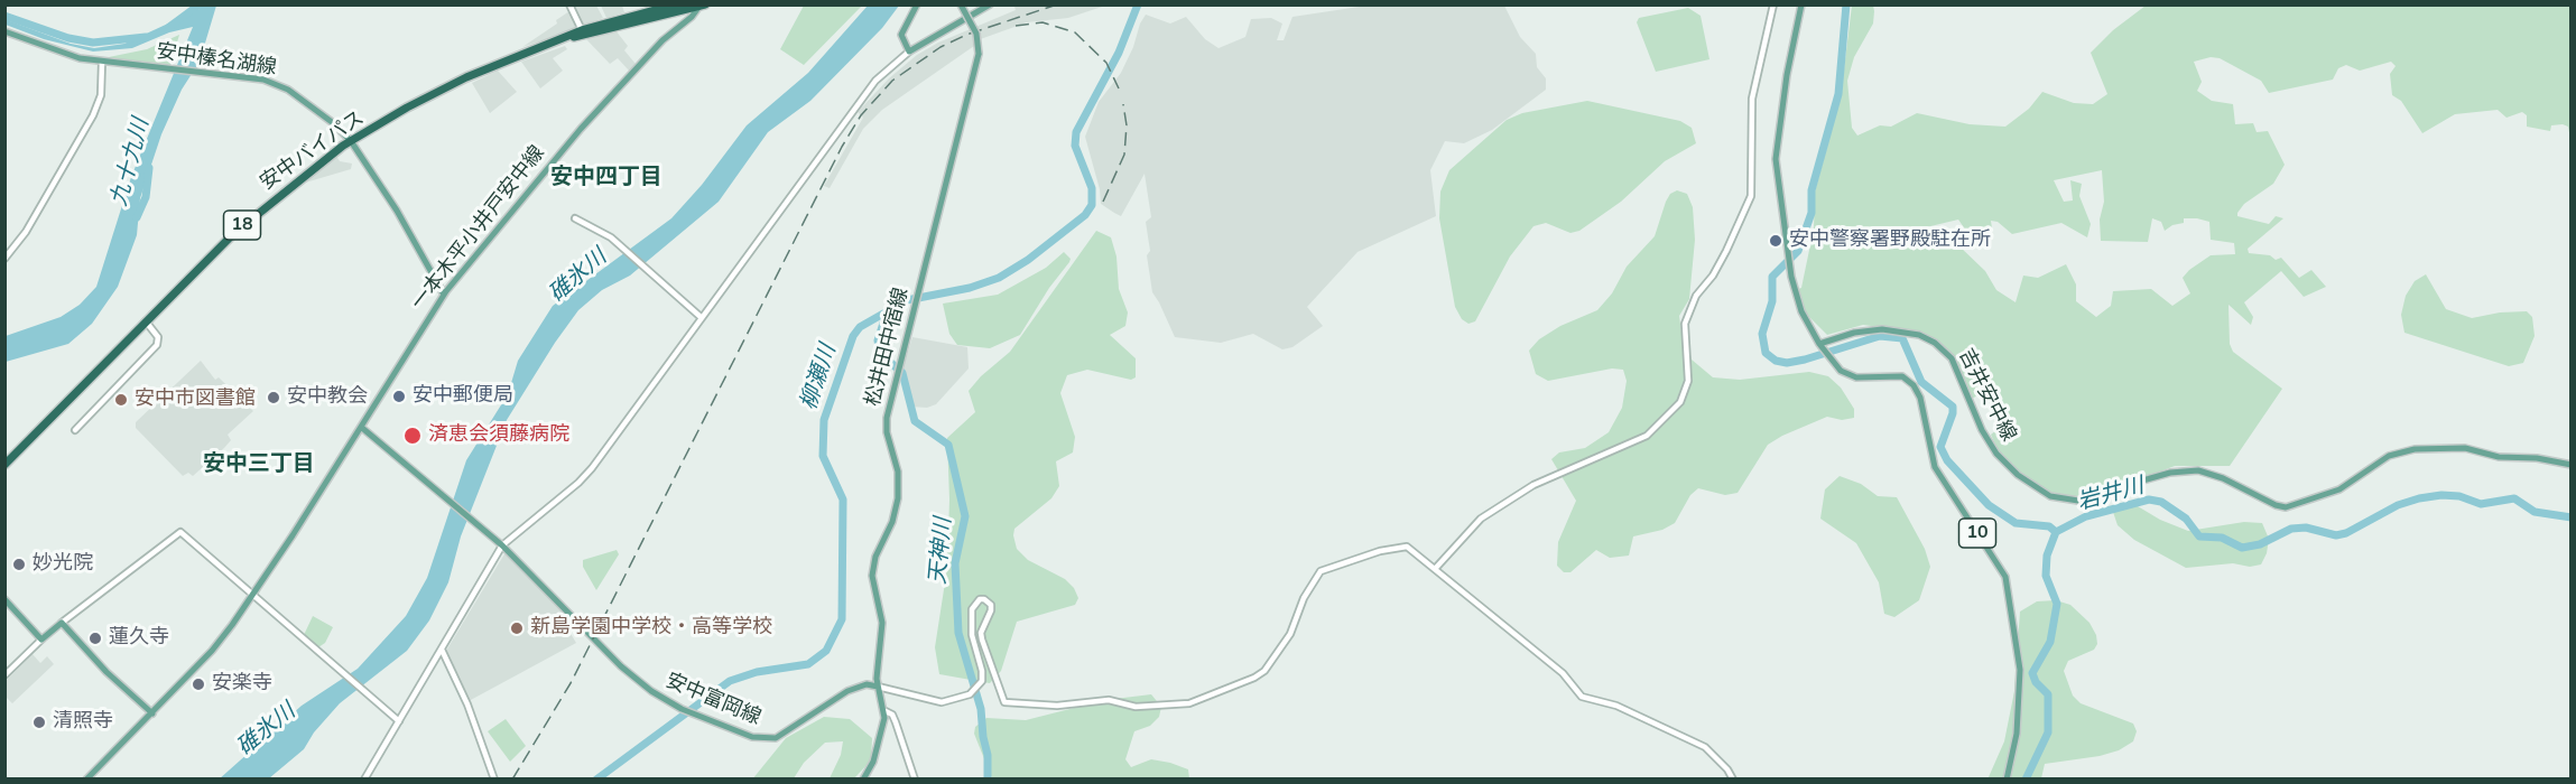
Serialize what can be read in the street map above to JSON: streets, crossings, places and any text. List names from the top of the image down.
{
  "streets": {
    "highway": ["安中バイパス", "18"],
    "main road": [
      "安中榛名湖線",
      "一本木平小井戸安中線",
      "松井田中宿線",
      "吉井安中線",
      "10",
      "安中富岡線"
    ]
  },
  "crossings": [
    ["安中榛名湖線", "安中バイパス"],
    ["安中榛名湖線", "一本木平小井戸安中線"],
    ["安中バイパス", "一本木平小井戸安中線"],
    ["一本木平小井戸安中線", "安中富岡線"],
    ["松井田中宿線", "安中富岡線"],
    ["吉井安中線", "10"]
  ],
  "districts": ["安中四丁目", "安中三丁目"],
  "water": [
    "九十九川",
    "碓氷川",
    "柳瀬川",
    "岩井川",
    "天神川"
  ],
  "places": [
    "安中警察署野殿駐在所",
    "安中郵便局",
    "安中教会",
    "安中市図書館",
    "済恵会須藤病院",
    "妙光院",
    "新島学園中学校・高等学校",
    "蓮久寺",
    "安楽寺",
    "清照寺"
  ]
}
